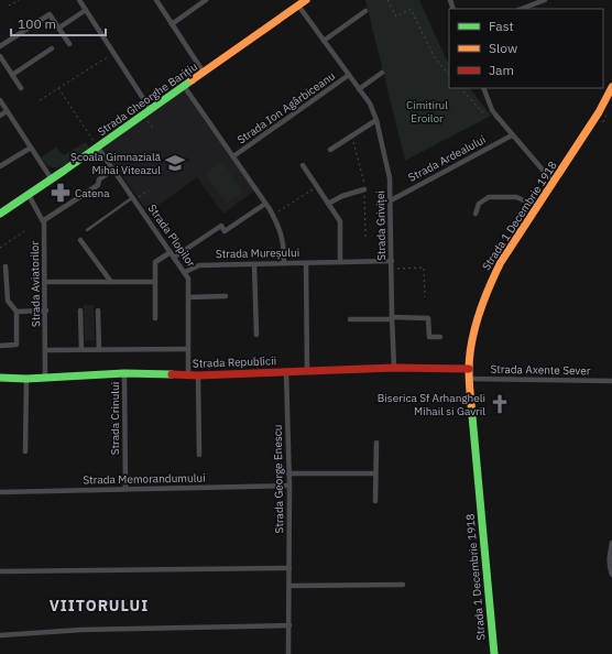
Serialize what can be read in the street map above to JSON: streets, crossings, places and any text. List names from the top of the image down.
{
  "streets": {
    "street": [
      "Strada Gheorghe Barițiu",
      "Strada Ion Agârbiceanu",
      "Strada Ardealului",
      "Strada 1 Decembrie 1918",
      "Strada Griviței",
      "Strada Plopilor",
      "Strada Mureșului",
      "Strada Aviatorilor",
      "Strada Republicii",
      "Strada Axente Sever",
      "Strada Crinului",
      "Strada Memorandumului",
      "Strada George Enescu"
    ]
  },
  "crossings": [
    ["Strada Gheorghe Barițiu", "Strada Ion Agârbiceanu"],
    ["Strada Gheorghe Barițiu", "Strada Griviței"],
    ["Strada Gheorghe Barițiu", "Strada Plopilor"],
    ["Strada Ion Agârbiceanu", "Strada Griviței"],
    ["Strada Ion Agârbiceanu", "Strada Mureșului"],
    ["Strada Ardealului", "Strada Griviței"],
    ["Strada 1 Decembrie 1918", "Strada Republicii"],
    ["Strada 1 Decembrie 1918", "Strada Axente Sever"],
    ["Strada Griviței", "Strada Mureșului"],
    ["Strada Griviței", "Strada Republicii"],
    ["Strada Plopilor", "Strada Mureșului"],
    ["Strada Plopilor", "Strada Republicii"],
    ["Strada Mureșului", "Strada Republicii"],
    ["Strada Aviatorilor", "Strada Republicii"],
    ["Strada Republicii", "Strada Crinului"],
    ["Strada Republicii", "Strada George Enescu"],
    ["Strada Crinului", "Strada Memorandumului"],
    ["Strada Memorandumului", "Strada George Enescu"]
  ],
  "districts": ["VIITORULUI"],
  "parks": ["Cimitirul Eroilor"],
  "places": {
    "school or university": ["Școala Gimnazială Mihai Viteazul"],
    "pharmacy": ["Catena"],
    "church": ["Biserica Sf Arhangheli Mihail si Gavril"]
  },
  "legend": ["Fast", "Slow", "Jam"],
  "scale_bar": "100 m"
}
